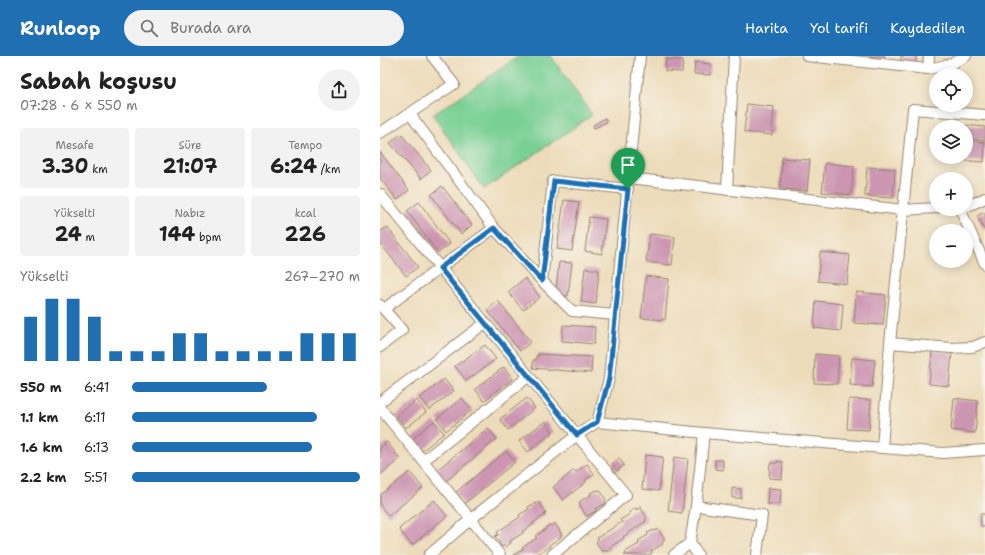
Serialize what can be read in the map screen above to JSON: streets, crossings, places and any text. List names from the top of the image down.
{
  "page": {
    "header": "Runloop",
    "search": "Burada ara",
    "nav": ["Harita", "Yol tarifi", "Kaydedilen"],
    "heading": ["Sabah koşusu", "07:28 · 6 × 550 m"],
    "map_buttons": ["+", "−"],
    "stats": [
      ["Mesafe", "3.30 km"],
      ["Süre", "21:07"],
      ["Tempo", "6:24 /km"],
      ["Yükselti", "24 m"],
      ["Nabız", "144 bpm"],
      ["kcal", "226"]
    ],
    "chart": ["Yükselti", "267–270 m"],
    "list": [
      {
        "name": "550 m",
        "note": "6:41"
      },
      {
        "name": "1.1 km",
        "note": "6:11"
      },
      {
        "name": "1.6 km",
        "note": "6:13"
      },
      {
        "name": "2.2 km",
        "note": "5:51"
      }
    ]
  }
}
